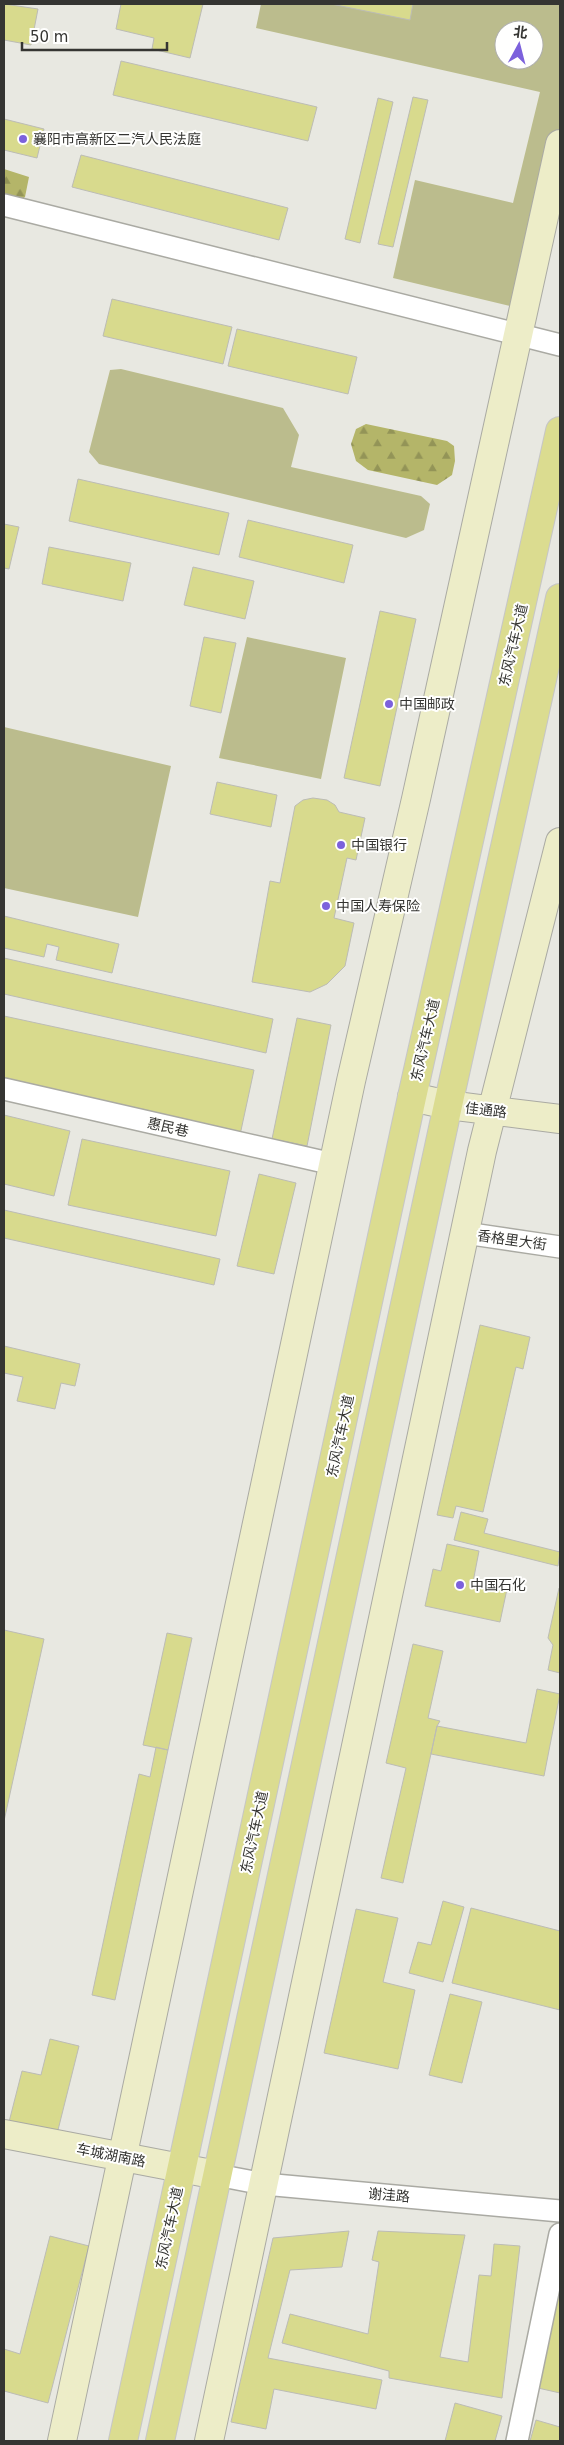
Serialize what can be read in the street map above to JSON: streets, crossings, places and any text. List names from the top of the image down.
{
  "streets": {
    "main road": ["东风汽车大道"],
    "street": [
      "佳通路",
      "惠民巷",
      "香格里大街",
      "车城湖南路",
      "谢洼路"
    ]
  },
  "crossings": [
    ["东风汽车大道", "佳通路"],
    ["东风汽车大道", "车城湖南路"],
    ["车城湖南路", "谢洼路"]
  ],
  "places": [
    "襄阳市高新区二汽人民法庭",
    "中国邮政",
    "中国银行",
    "中国人寿保险",
    "中国石化"
  ],
  "scale_bar": "50 m",
  "north": "top"
}
